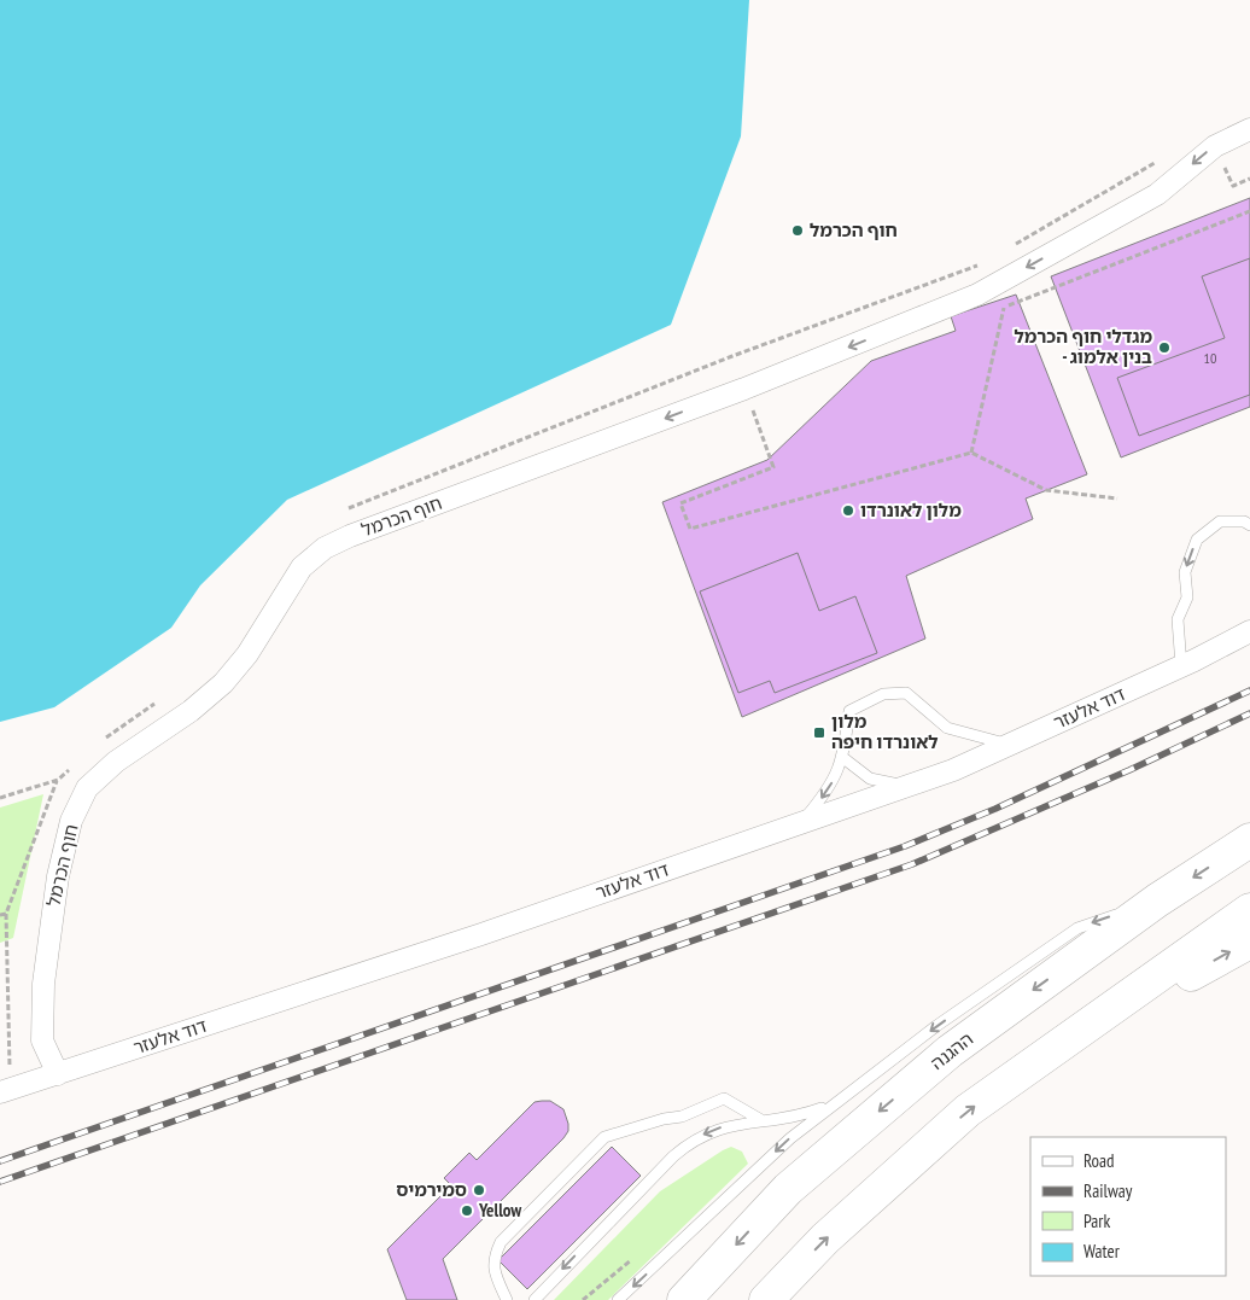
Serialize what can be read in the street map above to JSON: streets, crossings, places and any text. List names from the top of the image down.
{
  "streets": {
    "highway": ["ההגנה"],
    "street": ["חוף הכרמל", "דוד אלעזר"]
  },
  "crossings": [
    ["חוף הכרמל", "דוד אלעזר"]
  ],
  "one_way": ["חוף הכרמל"],
  "places": {
    "other": [
      "חוף הכרמל",
      "מגדלי חוף הכרמל - בנין אלמוג",
      "מלון לאונרדו",
      "סמירמיס",
      "Yellow"
    ],
    "transit": ["מלון לאונרדו חיפה"]
  },
  "house_numbers": ["10"],
  "legend": [
    "Road",
    "Railway",
    "Park",
    "Water"
  ]
}
